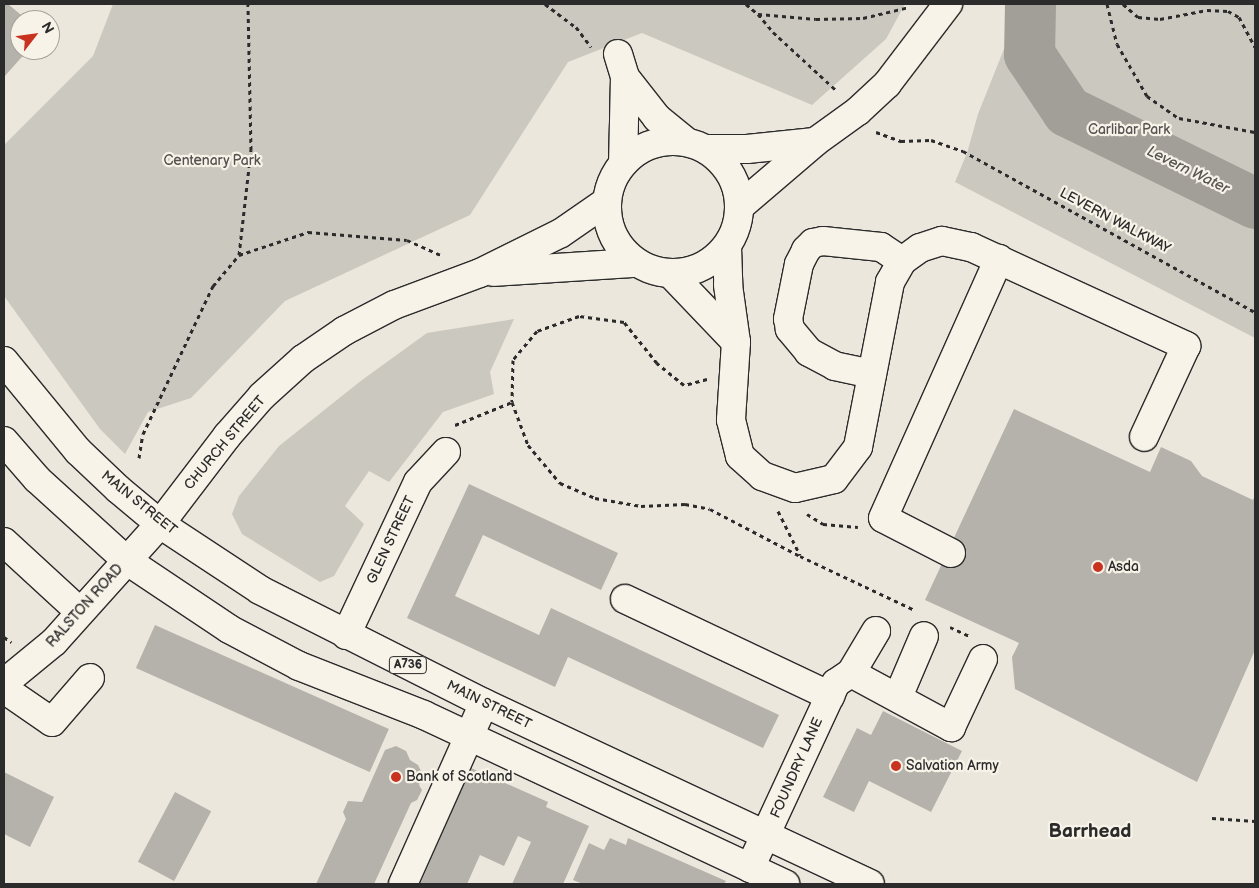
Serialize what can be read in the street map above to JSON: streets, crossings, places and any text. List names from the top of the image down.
{
  "streets": {
    "street": [
      "CHURCH STREET",
      "MAIN STREET",
      "GLEN STREET",
      "RALSTON ROAD",
      "A736",
      "FOUNDRY LANE"
    ],
    "path": ["LEVERN WALKWAY"]
  },
  "crossings": [
    ["CHURCH STREET", "MAIN STREET"],
    ["CHURCH STREET", "RALSTON ROAD"],
    ["MAIN STREET", "GLEN STREET"],
    ["MAIN STREET", "RALSTON ROAD"],
    ["MAIN STREET", "FOUNDRY LANE"]
  ],
  "districts": ["Barrhead"],
  "water": ["Levern Water"],
  "parks": ["Carlibar Park", "Centenary Park"],
  "places": ["Asda", "Salvation Army", "Bank of Scotland"],
  "north": "top right"
}
